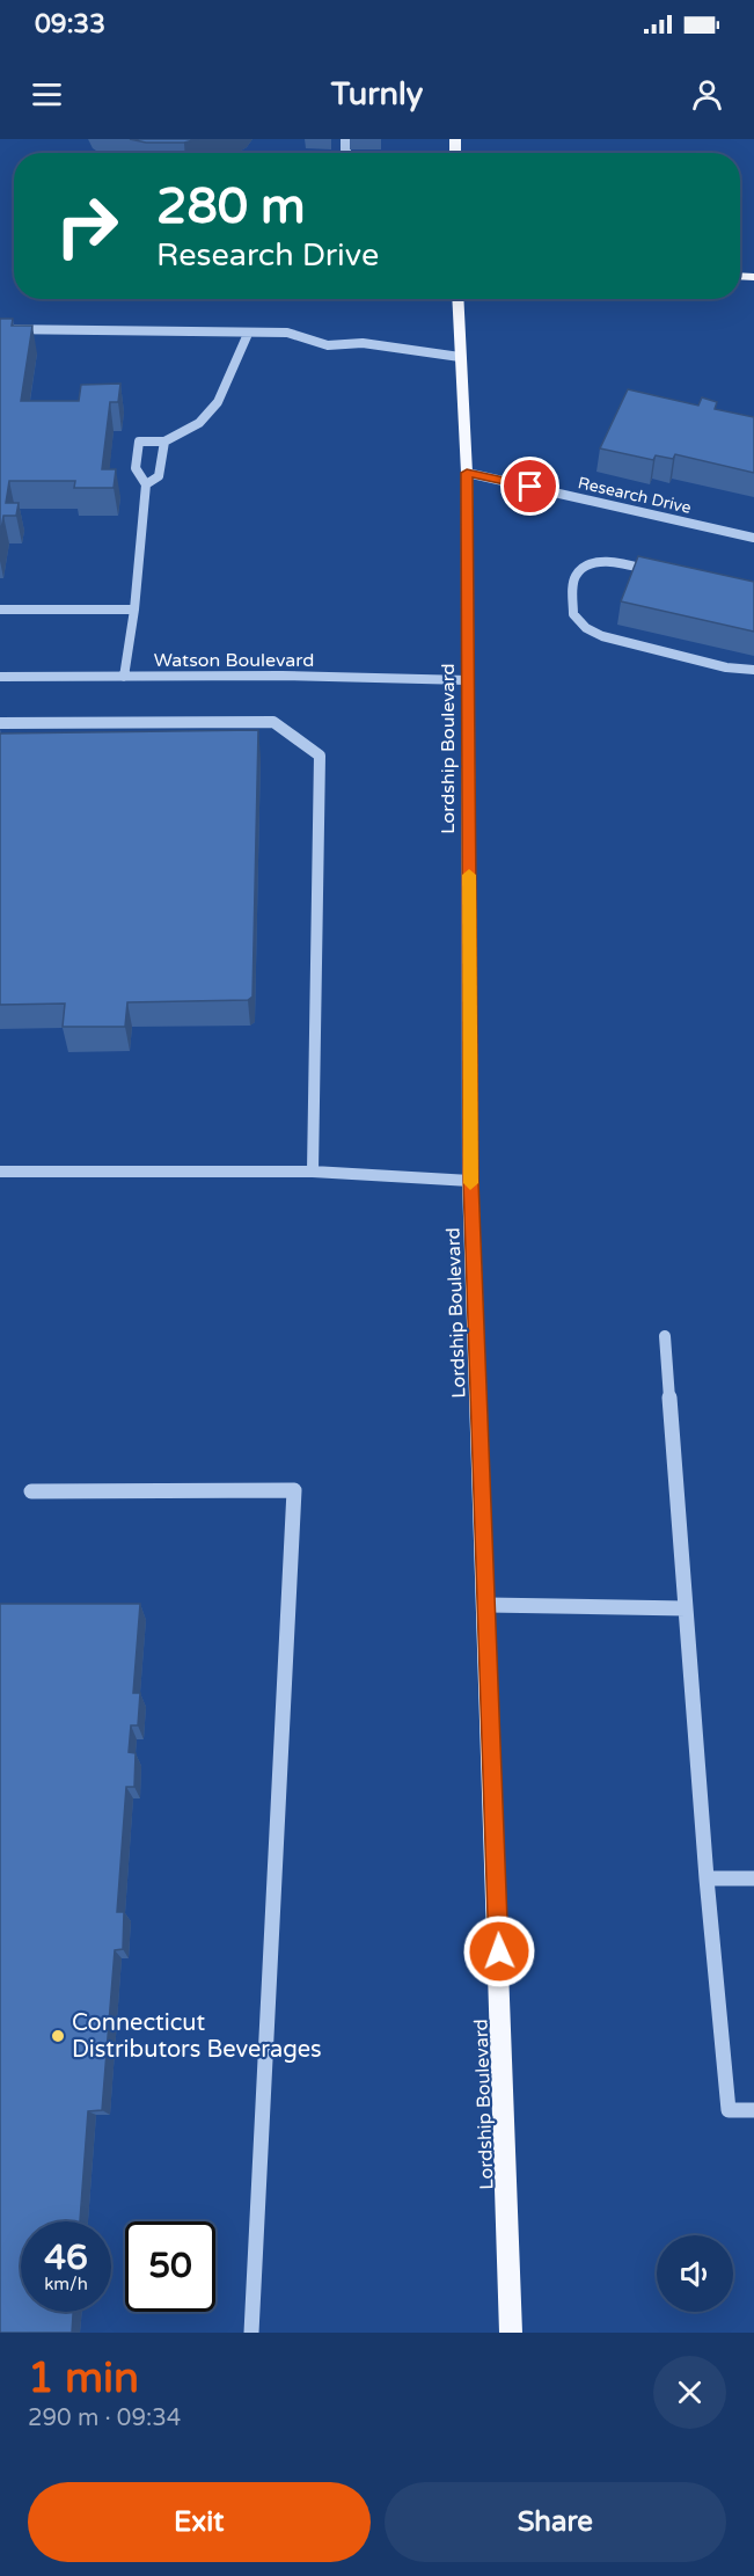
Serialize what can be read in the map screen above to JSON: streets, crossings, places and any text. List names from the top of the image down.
{
  "streets": {
    "main road": ["Lordship Boulevard"],
    "street": ["Research Drive", "Watson Boulevard"]
  },
  "crossings": [
    ["Research Drive", "Lordship Boulevard"],
    ["Watson Boulevard", "Lordship Boulevard"]
  ],
  "places": ["Connecticut Distributors Beverages"],
  "page": {
    "status": "09:33",
    "header": "Turnly",
    "turn": ["280 m", "Research Drive"],
    "speed": "46 km/h",
    "limit": "50",
    "heading": ["1 min", "290 m · 09:34"],
    "buttons": ["Exit", "Share"]
  }
}
